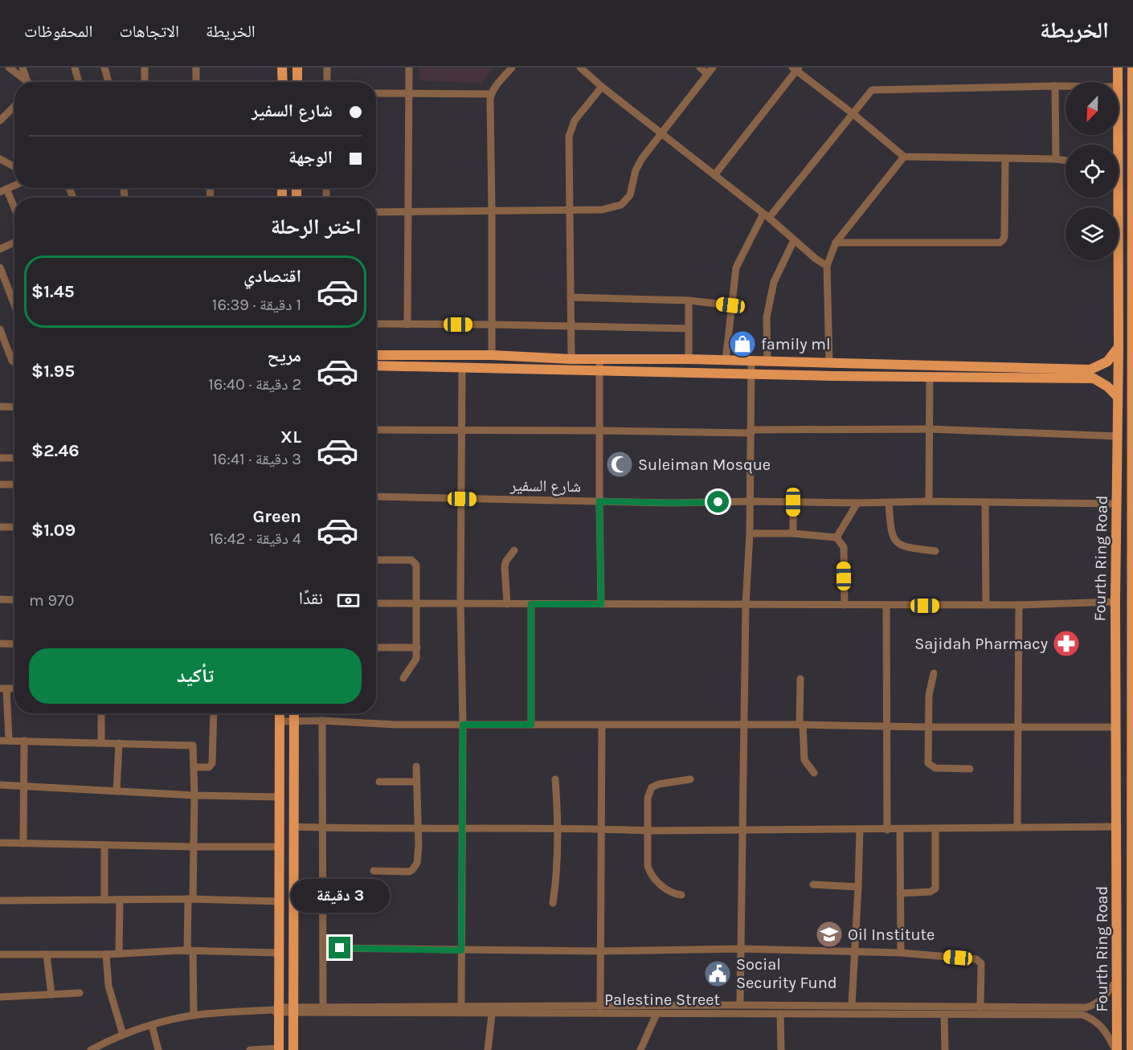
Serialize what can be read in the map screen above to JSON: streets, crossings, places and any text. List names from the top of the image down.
{
  "streets": {
    "main road": ["Fourth Ring Road"],
    "street": ["شارع السفير", "Palestine Street"]
  },
  "crossings": [
    ["شارع السفير", "Fourth Ring Road"],
    ["Fourth Ring Road", "Palestine Street"]
  ],
  "places": {
    "shop": ["family ml"],
    "mosque": ["Suleiman Mosque"],
    "pharmacy": ["Sajidah Pharmacy"],
    "school or university": ["Oil Institute"],
    "public building": ["Social Security Fund"]
  },
  "north": "bottom left",
  "page": {
    "header": "الخريطة",
    "nav": ["الخريطة", "الاتجاهات", "المحفوظات"],
    "banner": ["شارع السفير", "الوجهة"],
    "heading": "اختر الرحلة",
    "list": [
      {
        "name": "اقتصادي",
        "note": "1 دقيقة · 16:39",
        "value": "$1.45"
      },
      {
        "name": "مريح",
        "note": "2 دقيقة · 16:40",
        "value": "$1.95"
      },
      {
        "name": "XL",
        "note": "3 دقيقة · 16:41",
        "value": "$2.46"
      },
      {
        "name": "Green",
        "note": "4 دقيقة · 16:42",
        "value": "$1.09"
      }
    ],
    "pay": ["نقدًا", "970 m"],
    "buttons": "تأكيد",
    "bubble": "3 دقيقة"
  }
}
